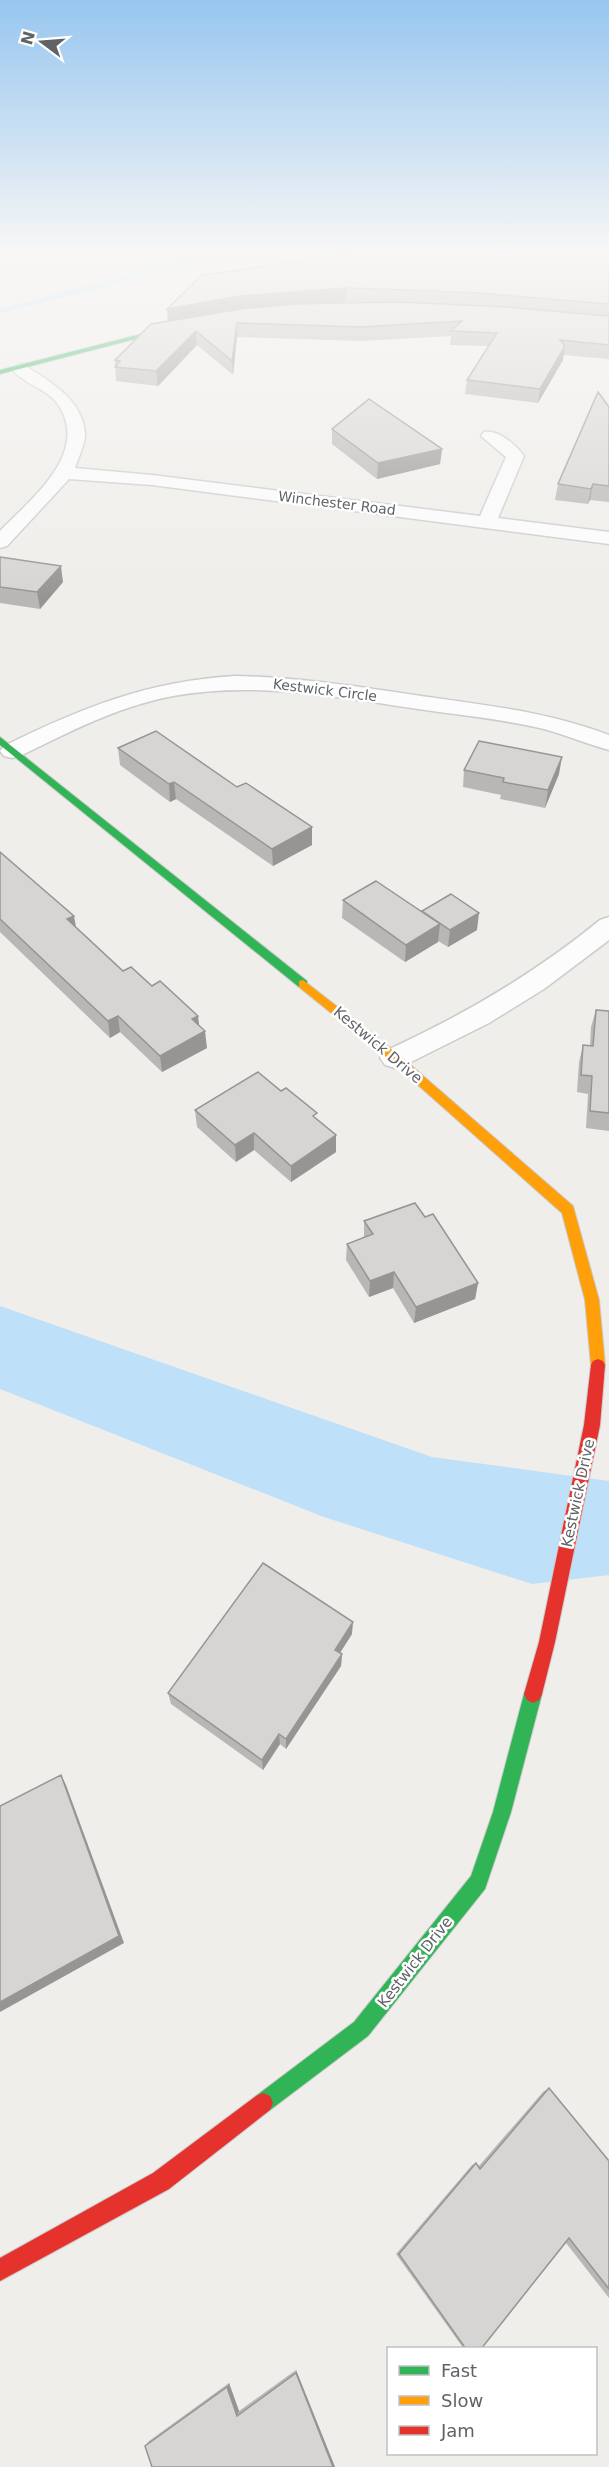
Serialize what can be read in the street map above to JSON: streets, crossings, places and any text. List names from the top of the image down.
{
  "streets": {
    "street": ["Winchester Road", "Kestwick Circle", "Kestwick Drive"]
  },
  "crossings": [
    ["Kestwick Circle", "Kestwick Drive"]
  ],
  "legend": ["Fast", "Slow", "Jam"],
  "north": "left"
}
